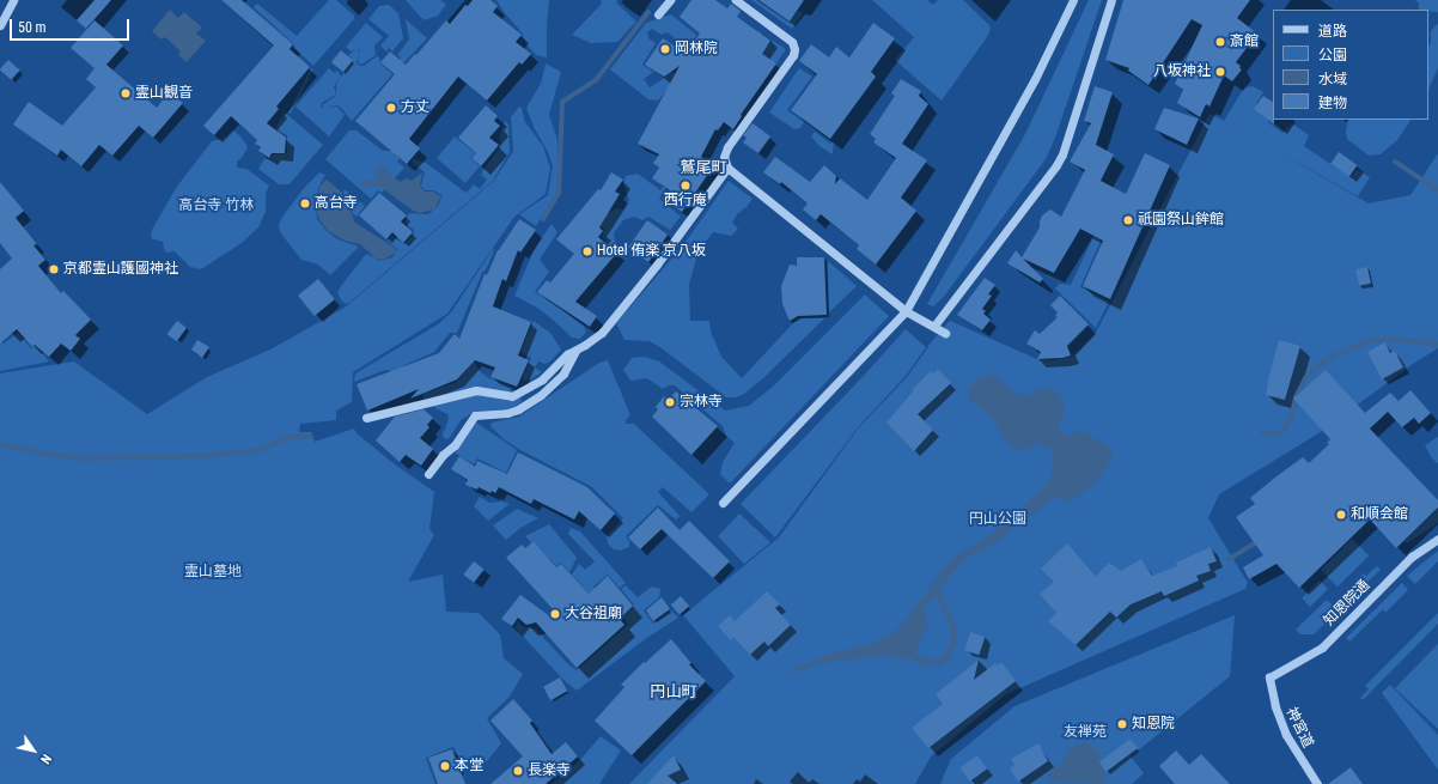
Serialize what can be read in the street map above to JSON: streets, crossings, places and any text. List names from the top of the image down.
{
  "streets": {
    "street": ["知恩院通", "神宮道"]
  },
  "crossings": [
    ["知恩院通", "神宮道"]
  ],
  "districts": ["鷲尾町", "円山町"],
  "parks": [
    "高台寺 竹林",
    "円山公園",
    "霊山墓地",
    "友禅苑"
  ],
  "places": [
    "斎館",
    "岡林院",
    "八坂神社",
    "霊山観音",
    "方丈",
    "西行庵",
    "高台寺",
    "祇園祭山鉾館",
    "Hotel 侑楽 京八坂",
    "京都霊山護國神社",
    "宗林寺",
    "和順会館",
    "大谷祖廟",
    "知恩院",
    "本堂",
    "長楽寺"
  ],
  "legend": [
    "道路",
    "公園",
    "水域",
    "建物"
  ],
  "scale_bar": "50 m",
  "north": "bottom right"
}
